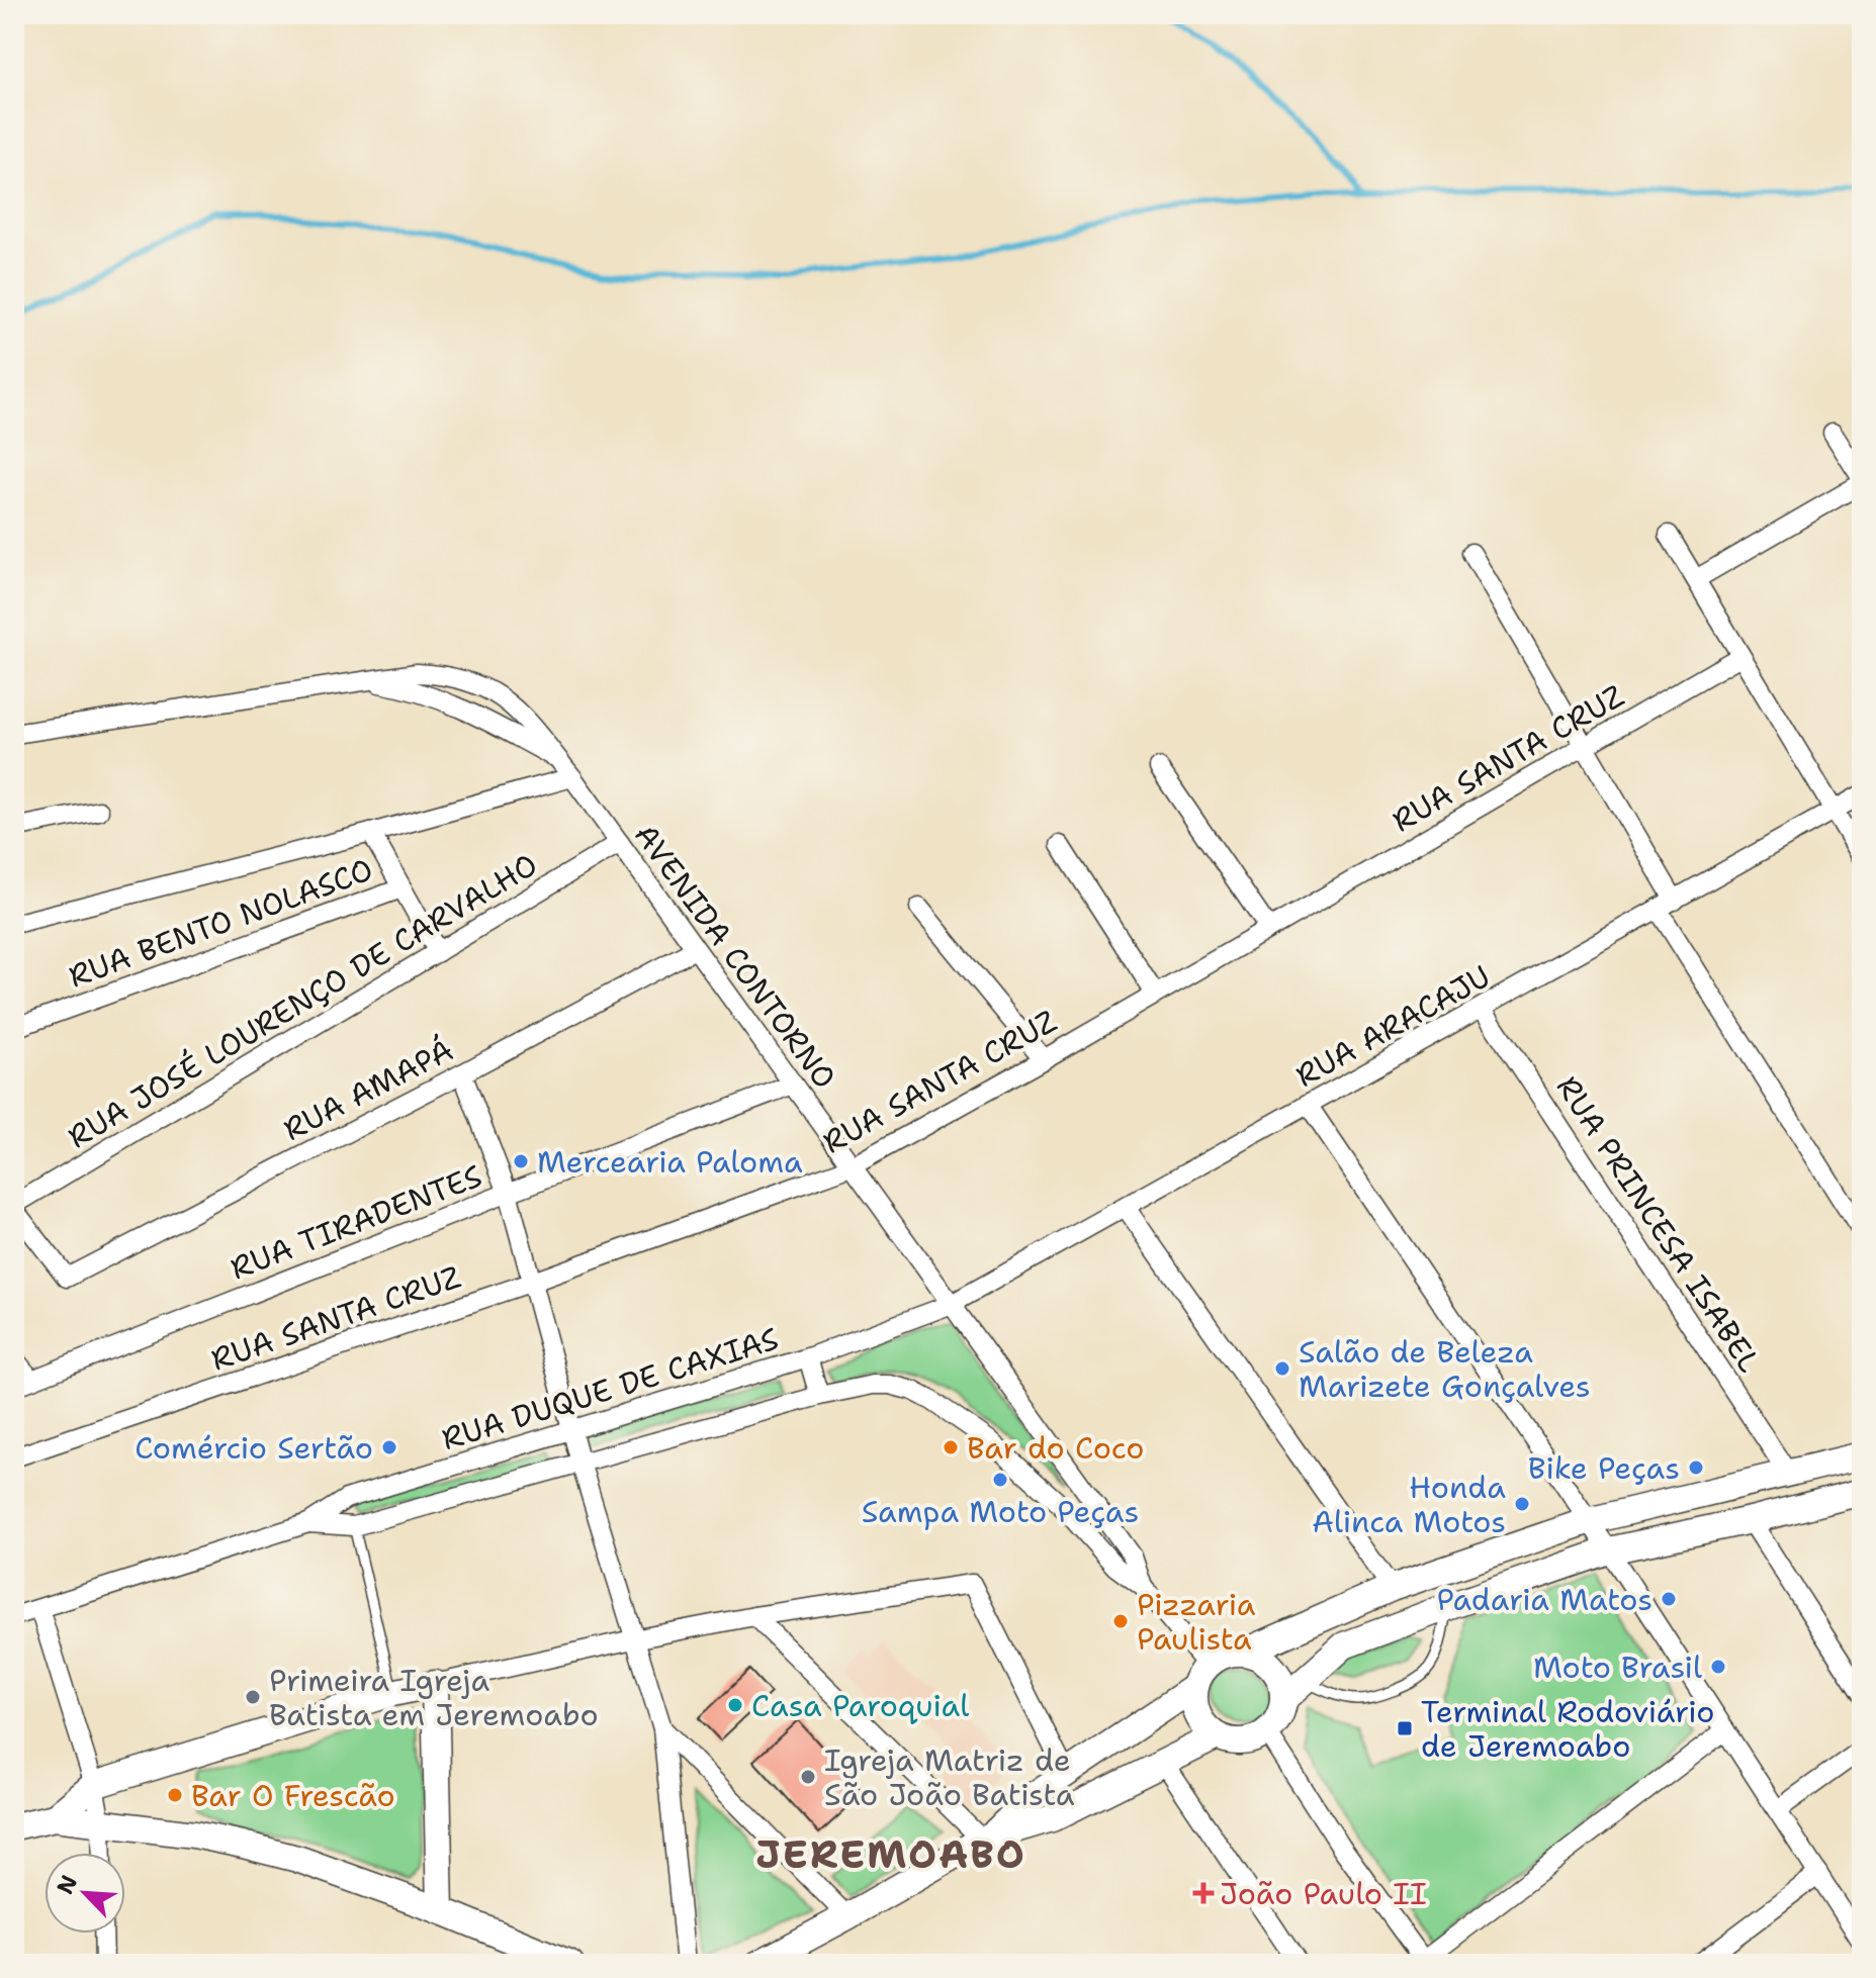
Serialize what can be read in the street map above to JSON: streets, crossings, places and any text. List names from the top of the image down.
{
  "streets": {
    "street": [
      "RUA SANTA CRUZ",
      "RUA BENTO NOLASCO",
      "AVENIDA CONTORNO",
      "RUA JOSÉ LOURENÇO DE CARVALHO",
      "RUA ARACAJU",
      "RUA AMAPÁ",
      "RUA TIRADENTES",
      "RUA PRINCESA ISABEL",
      "RUA DUQUE DE CAXIAS"
    ]
  },
  "crossings": [
    ["RUA SANTA CRUZ", "AVENIDA CONTORNO"],
    ["AVENIDA CONTORNO", "RUA JOSÉ LOURENÇO DE CARVALHO"],
    ["AVENIDA CONTORNO", "RUA ARACAJU"],
    ["AVENIDA CONTORNO", "RUA AMAPÁ"],
    ["AVENIDA CONTORNO", "RUA TIRADENTES"],
    ["RUA JOSÉ LOURENÇO DE CARVALHO", "RUA AMAPÁ"],
    ["RUA ARACAJU", "RUA PRINCESA ISABEL"],
    ["RUA ARACAJU", "RUA DUQUE DE CAXIAS"]
  ],
  "districts": ["JEREMOABO"],
  "places": {
    "other": [
      "Mercearia Paloma",
      "Salão de Beleza Marizete Gonçalves",
      "Comércio Sertão",
      "Bar do Coco",
      "Bike Peças",
      "Sampa Moto Peças",
      "Honda Alinca Motos",
      "Padaria Matos",
      "Pizzaria Paulista",
      "Moto Brasil",
      "Primeira Igreja Batista em Jeremoabo",
      "Casa Paroquial",
      "Igreja Matriz de São João Batista",
      "Bar O Frescão"
    ],
    "transit": ["Terminal Rodoviário de Jeremoabo"],
    "health": ["João Paulo II"]
  },
  "north": "top left"
}
